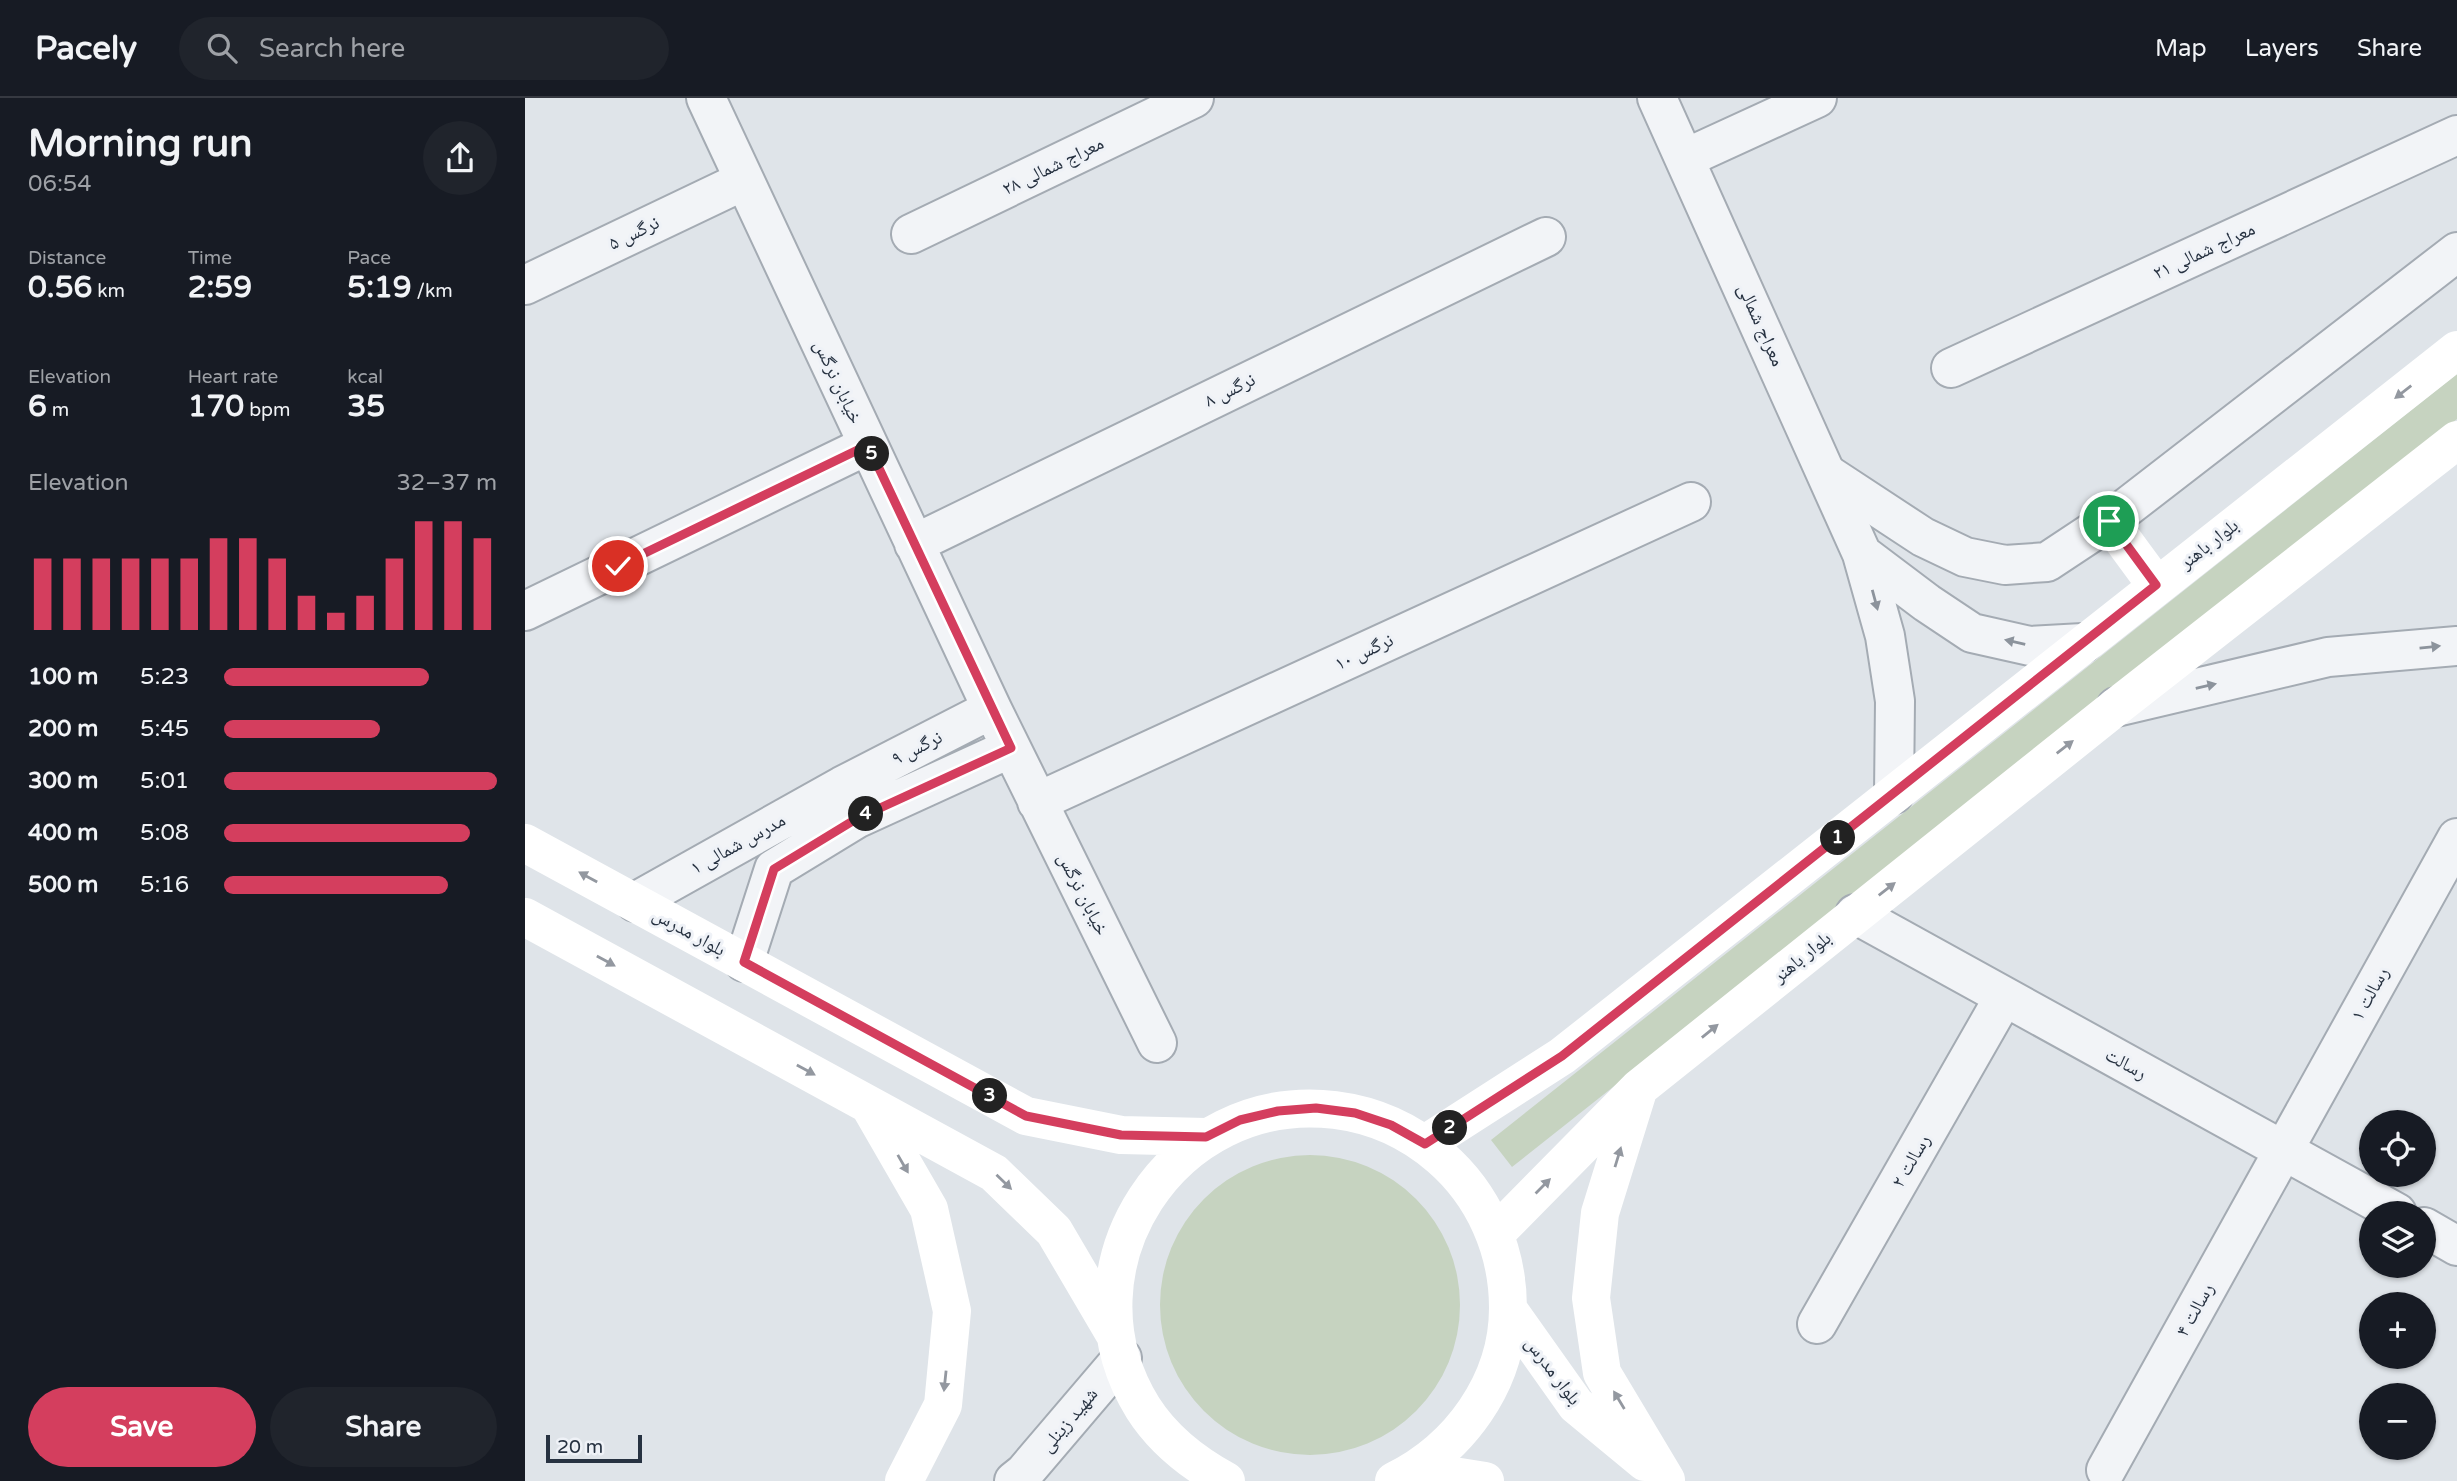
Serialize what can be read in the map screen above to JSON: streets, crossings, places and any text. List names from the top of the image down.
{
  "streets": {
    "main road": ["بلوار باهنر", "بلوار مدرس"],
    "street": [
      "معراج شمالی ۲۸",
      "نرگس ۵",
      "معراج شمالی ۲۱",
      "معراج شمالی",
      "خیابان نرگس",
      "نرگس ۸",
      "نرگس ۱۰",
      "نرگس ۹",
      "مدرس شمالی ۱",
      "رسالت ۱",
      "رسالت",
      "رسالت ۲",
      "رسالت ۴",
      "شهید زینلی"
    ]
  },
  "crossings": [
    ["نرگس ۵", "خیابان نرگس"],
    ["معراج شمالی", "بلوار باهنر"],
    ["خیابان نرگس", "نرگس ۸"],
    ["خیابان نرگس", "نرگس ۱۰"],
    ["خیابان نرگس", "نرگس ۹"],
    ["بلوار باهنر", "رسالت"],
    ["نرگس ۹", "مدرس شمالی ۱"],
    ["مدرس شمالی ۱", "بلوار مدرس"],
    ["رسالت ۱", "رسالت"],
    ["رسالت ۱", "رسالت ۴"],
    ["رسالت", "رسالت ۲"],
    ["رسالت", "رسالت ۴"]
  ],
  "scale_bar": "20 m",
  "page": {
    "header": "Pacely",
    "search": "Search here",
    "nav": ["Map", "Layers", "Share"],
    "heading": ["Morning run", "06:54"],
    "stats": [
      ["Distance", "0.56 km"],
      ["Time", "2:59"],
      ["Pace", "5:19 /km"],
      ["Elevation", "6 m"],
      ["Heart rate", "170 bpm"],
      ["kcal", "35"]
    ],
    "pins": [
      "5",
      "4",
      "1",
      "3",
      "2"
    ],
    "chart": ["Elevation", "32–37 m"],
    "list": [
      {
        "name": "100 m",
        "note": "5:23"
      },
      {
        "name": "200 m",
        "note": "5:45"
      },
      {
        "name": "300 m",
        "note": "5:01"
      },
      {
        "name": "400 m",
        "note": "5:08"
      },
      {
        "name": "500 m",
        "note": "5:16"
      }
    ],
    "map_buttons": ["+", "−"],
    "buttons": ["Save", "Share"],
    "scale": "20 m"
  }
}
